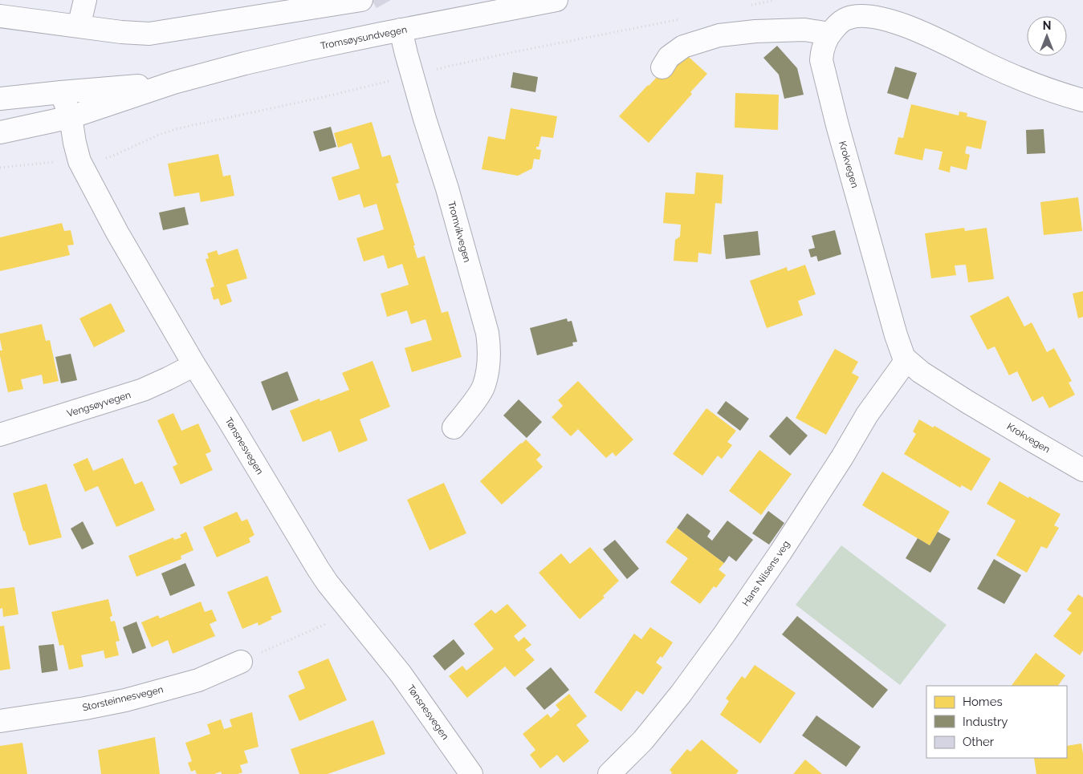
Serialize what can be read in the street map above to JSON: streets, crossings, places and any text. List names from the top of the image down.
{
  "streets": {
    "main road": [
      "Tromsøysundvegen",
      "Krokvegen",
      "Tromvikvegen",
      "Vengsøyvegen",
      "Tønsnesvegen",
      "Hans Nilsens veg",
      "Storsteinnesvegen"
    ]
  },
  "crossings": [
    ["Tromsøysundvegen", "Tromvikvegen"],
    ["Tromsøysundvegen", "Tønsnesvegen"],
    ["Krokvegen", "Hans Nilsens veg"],
    ["Vengsøyvegen", "Tønsnesvegen"]
  ],
  "legend": ["Homes", "Industry", "Other"],
  "north": "top"
}
